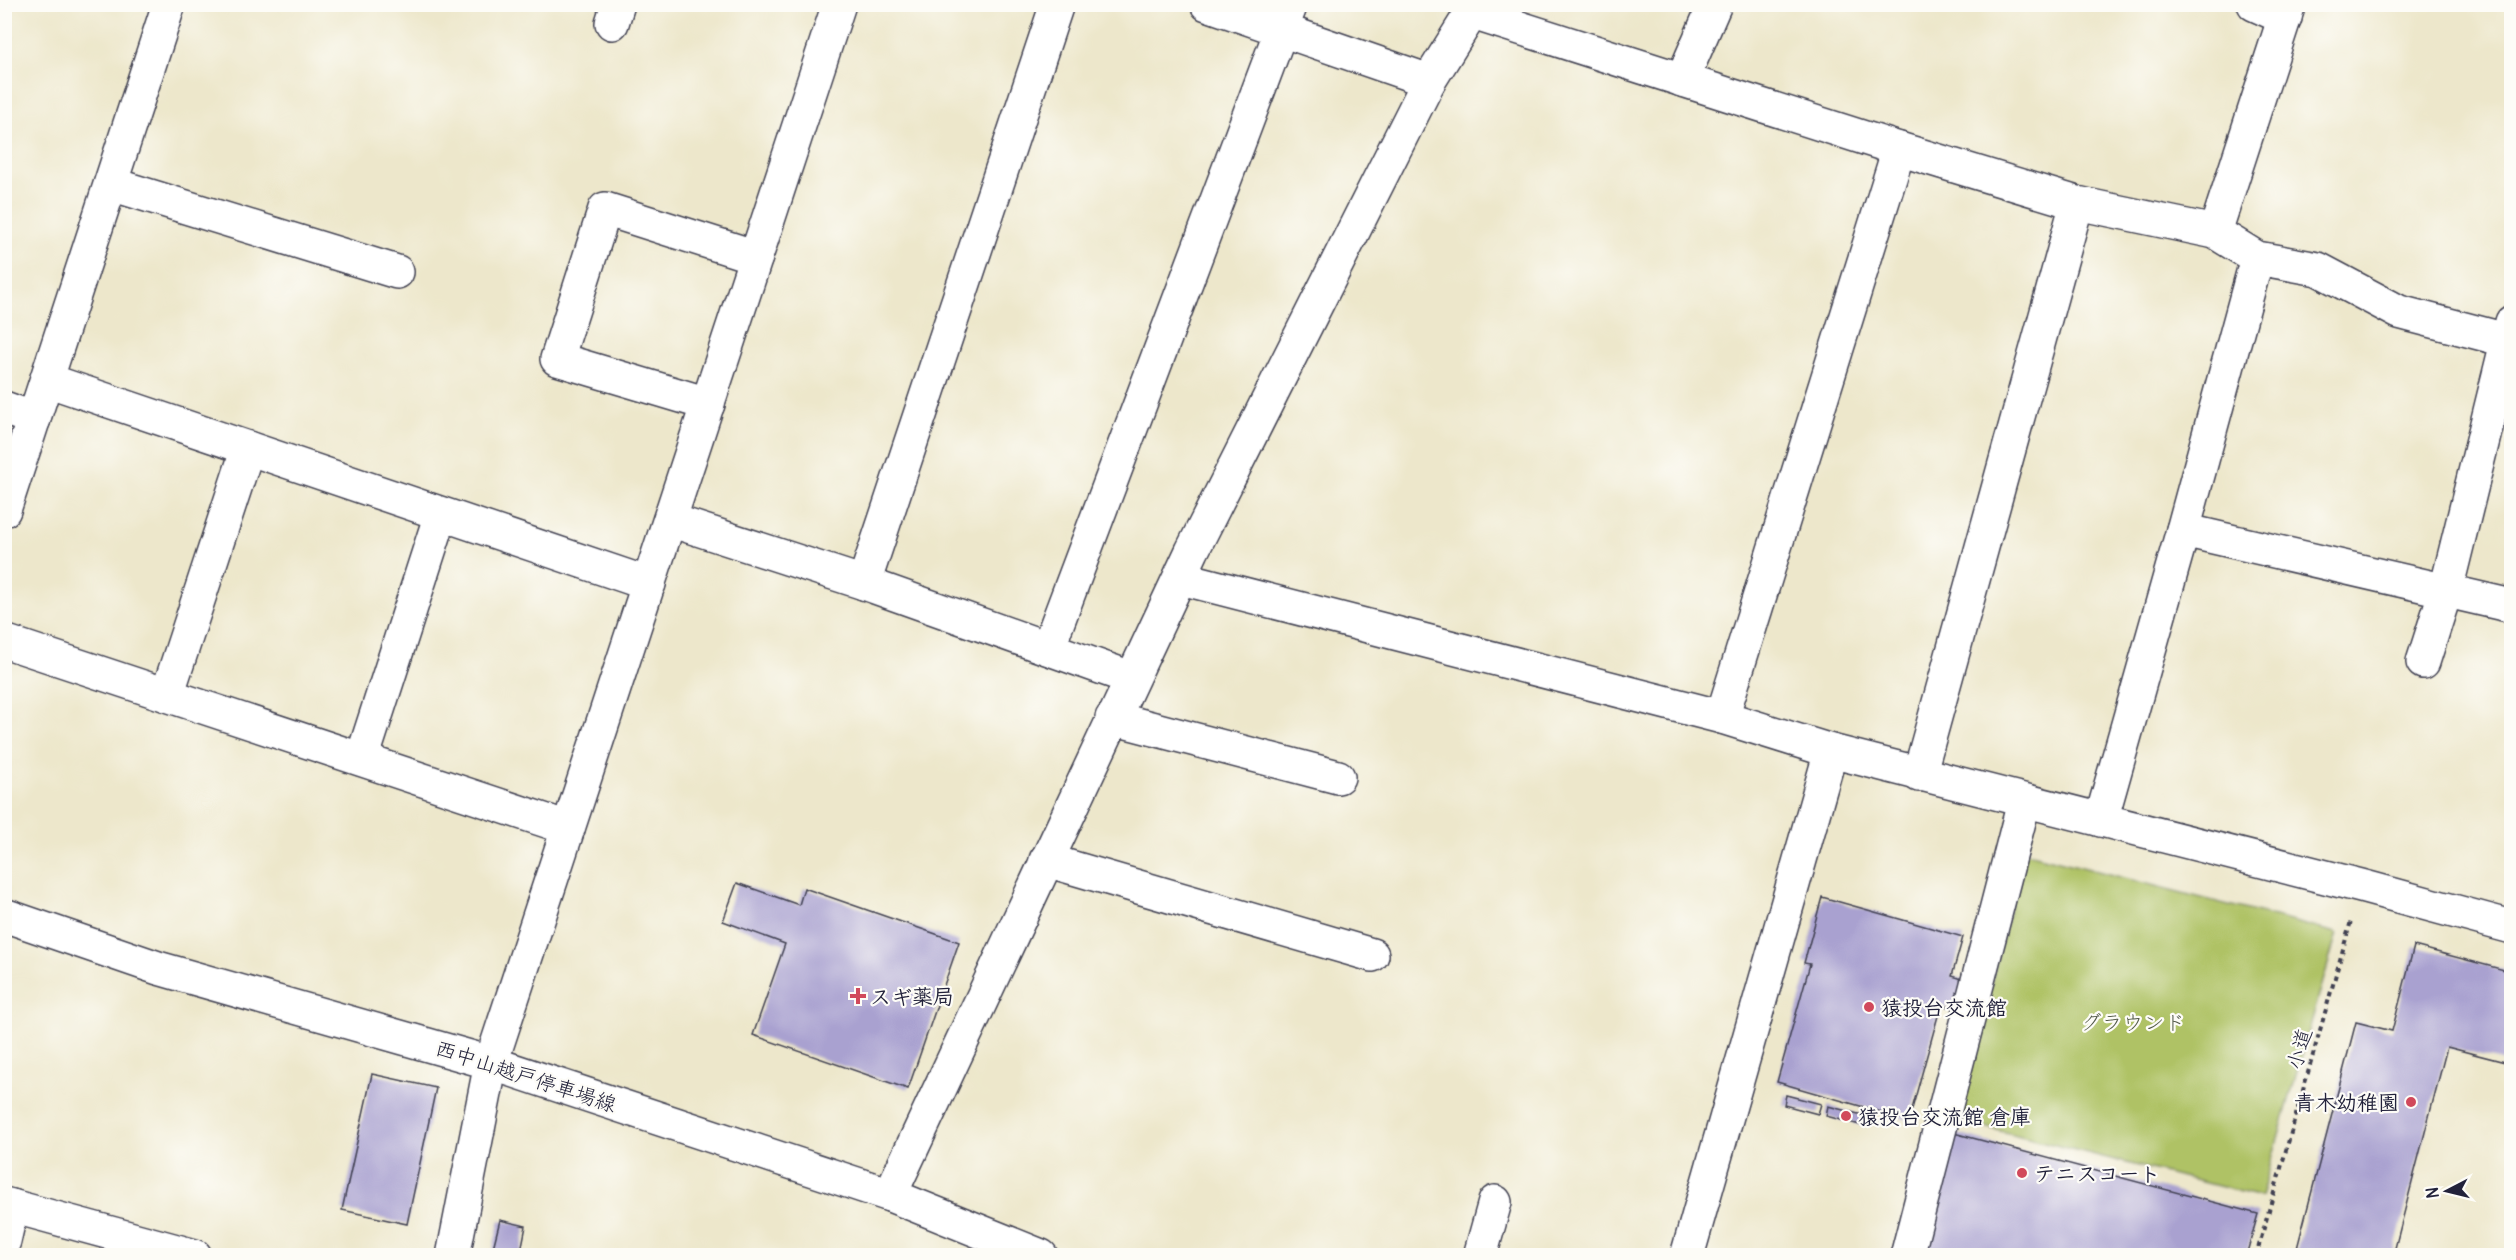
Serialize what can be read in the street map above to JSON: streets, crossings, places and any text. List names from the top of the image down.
{
  "streets": {
    "street": ["西中山越戸停車場線"],
    "path": ["小道"]
  },
  "parks": ["グラウンド"],
  "places": {
    "health": ["スギ薬局"],
    "other": [
      "猿投台交流館",
      "青木幼稚園",
      "猿投台交流館 倉庫",
      "テニスコート"
    ]
  },
  "north": "left"
}
